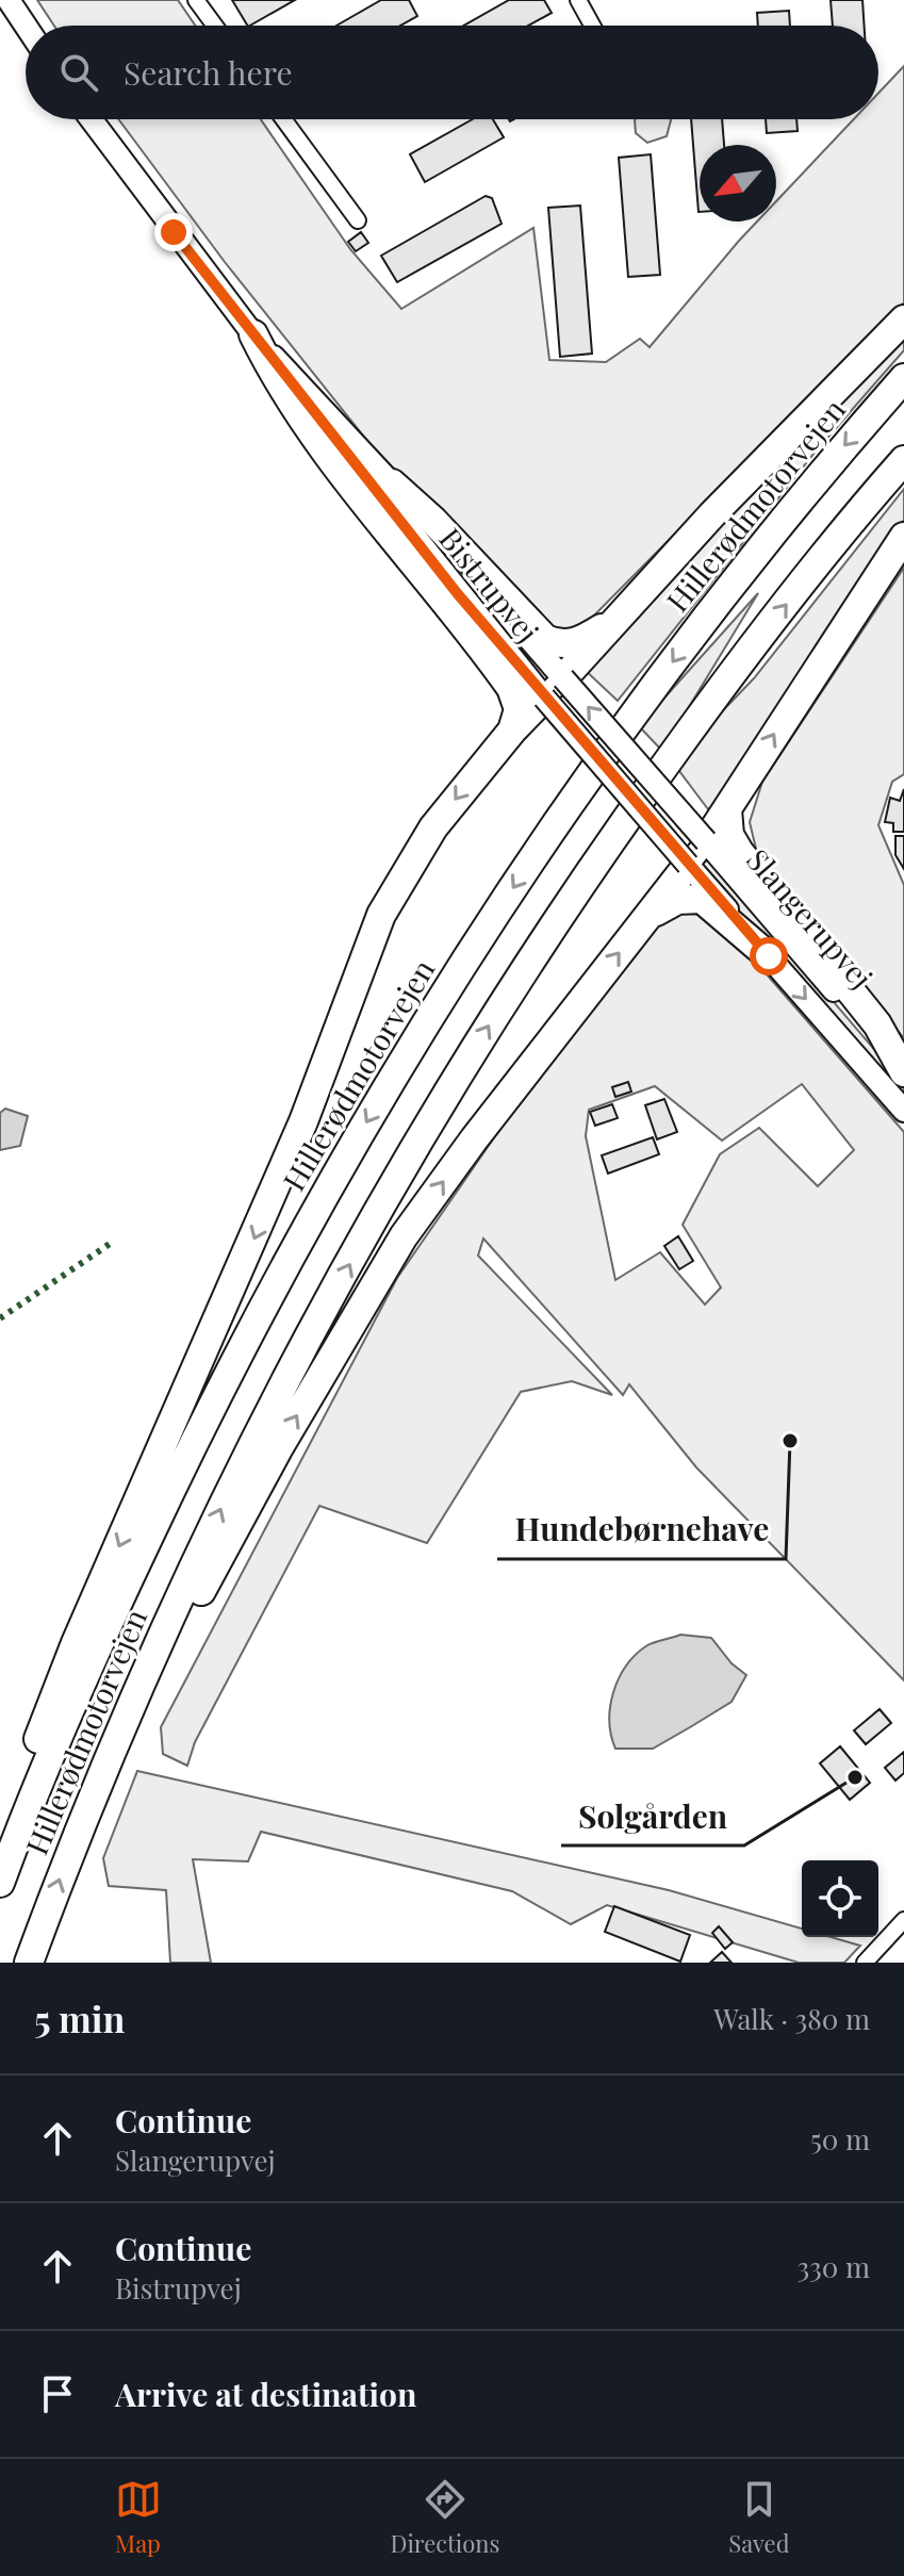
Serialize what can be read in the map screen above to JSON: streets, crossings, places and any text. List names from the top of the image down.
{
  "streets": {
    "highway": ["Hillerødmotorvejen"],
    "main road": ["Bistrupvej", "Slangerupvej"]
  },
  "crossings": [
    ["Bistrupvej", "Slangerupvej"]
  ],
  "places": ["Hundebørnehave", "Solgården"],
  "north": "bottom left",
  "page": {
    "search": "Search here",
    "heading": ["5 min", "Walk · 380 m"],
    "list": [
      ["Continue", "Slangerupvej", "50 m"],
      ["Continue", "Bistrupvej", "330 m"],
      "Arrive at destination"
    ],
    "nav": ["Map", "Directions", "Saved"]
  }
}
